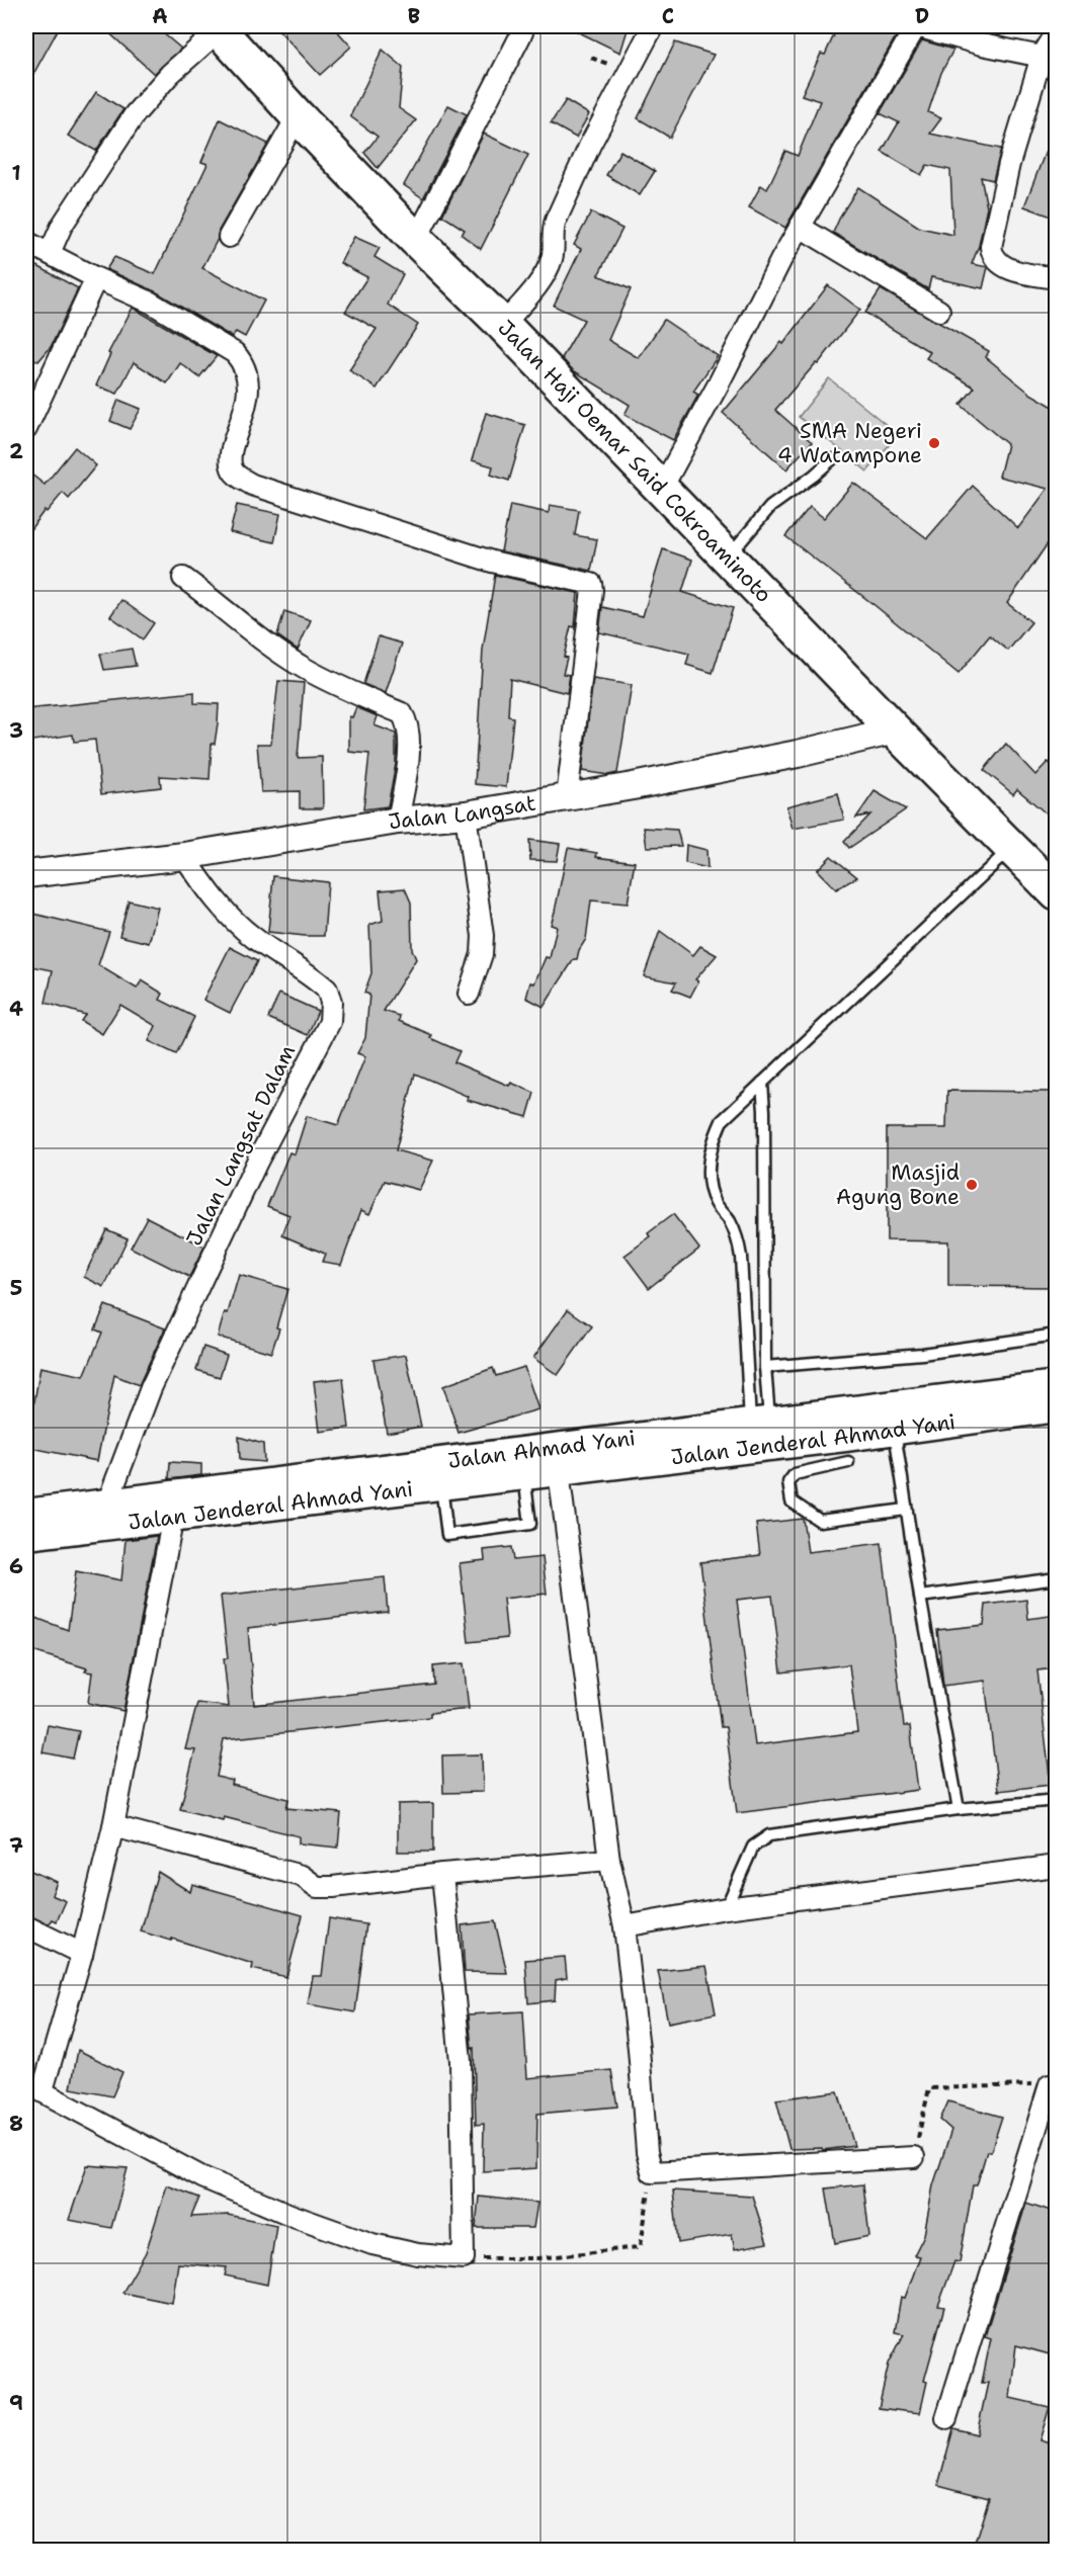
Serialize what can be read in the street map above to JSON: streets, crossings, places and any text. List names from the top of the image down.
{
  "streets": {
    "highway": ["Jalan Haji Oemar Said Cokroaminoto"],
    "main road": ["Jalan Jenderal Ahmad Yani", "Jalan Ahmad Yani"],
    "street": ["Jalan Langsat", "Jalan Langsat Dalam"]
  },
  "crossings": [
    ["Jalan Haji Oemar Said Cokroaminoto", "Jalan Langsat"],
    ["Jalan Langsat", "Jalan Langsat Dalam"],
    ["Jalan Langsat Dalam", "Jalan Ahmad Yani"],
    ["Jalan Jenderal Ahmad Yani", "Jalan Ahmad Yani"]
  ],
  "places": ["SMA Negeri 4 Watampone", "Masjid Agung Bone"],
  "grid": {
    "columns": [
      "A",
      "B",
      "C",
      "D"
    ],
    "rows": [
      "1",
      "2",
      "3",
      "4",
      "5",
      "6",
      "7",
      "8",
      "9"
    ]
  }
}
